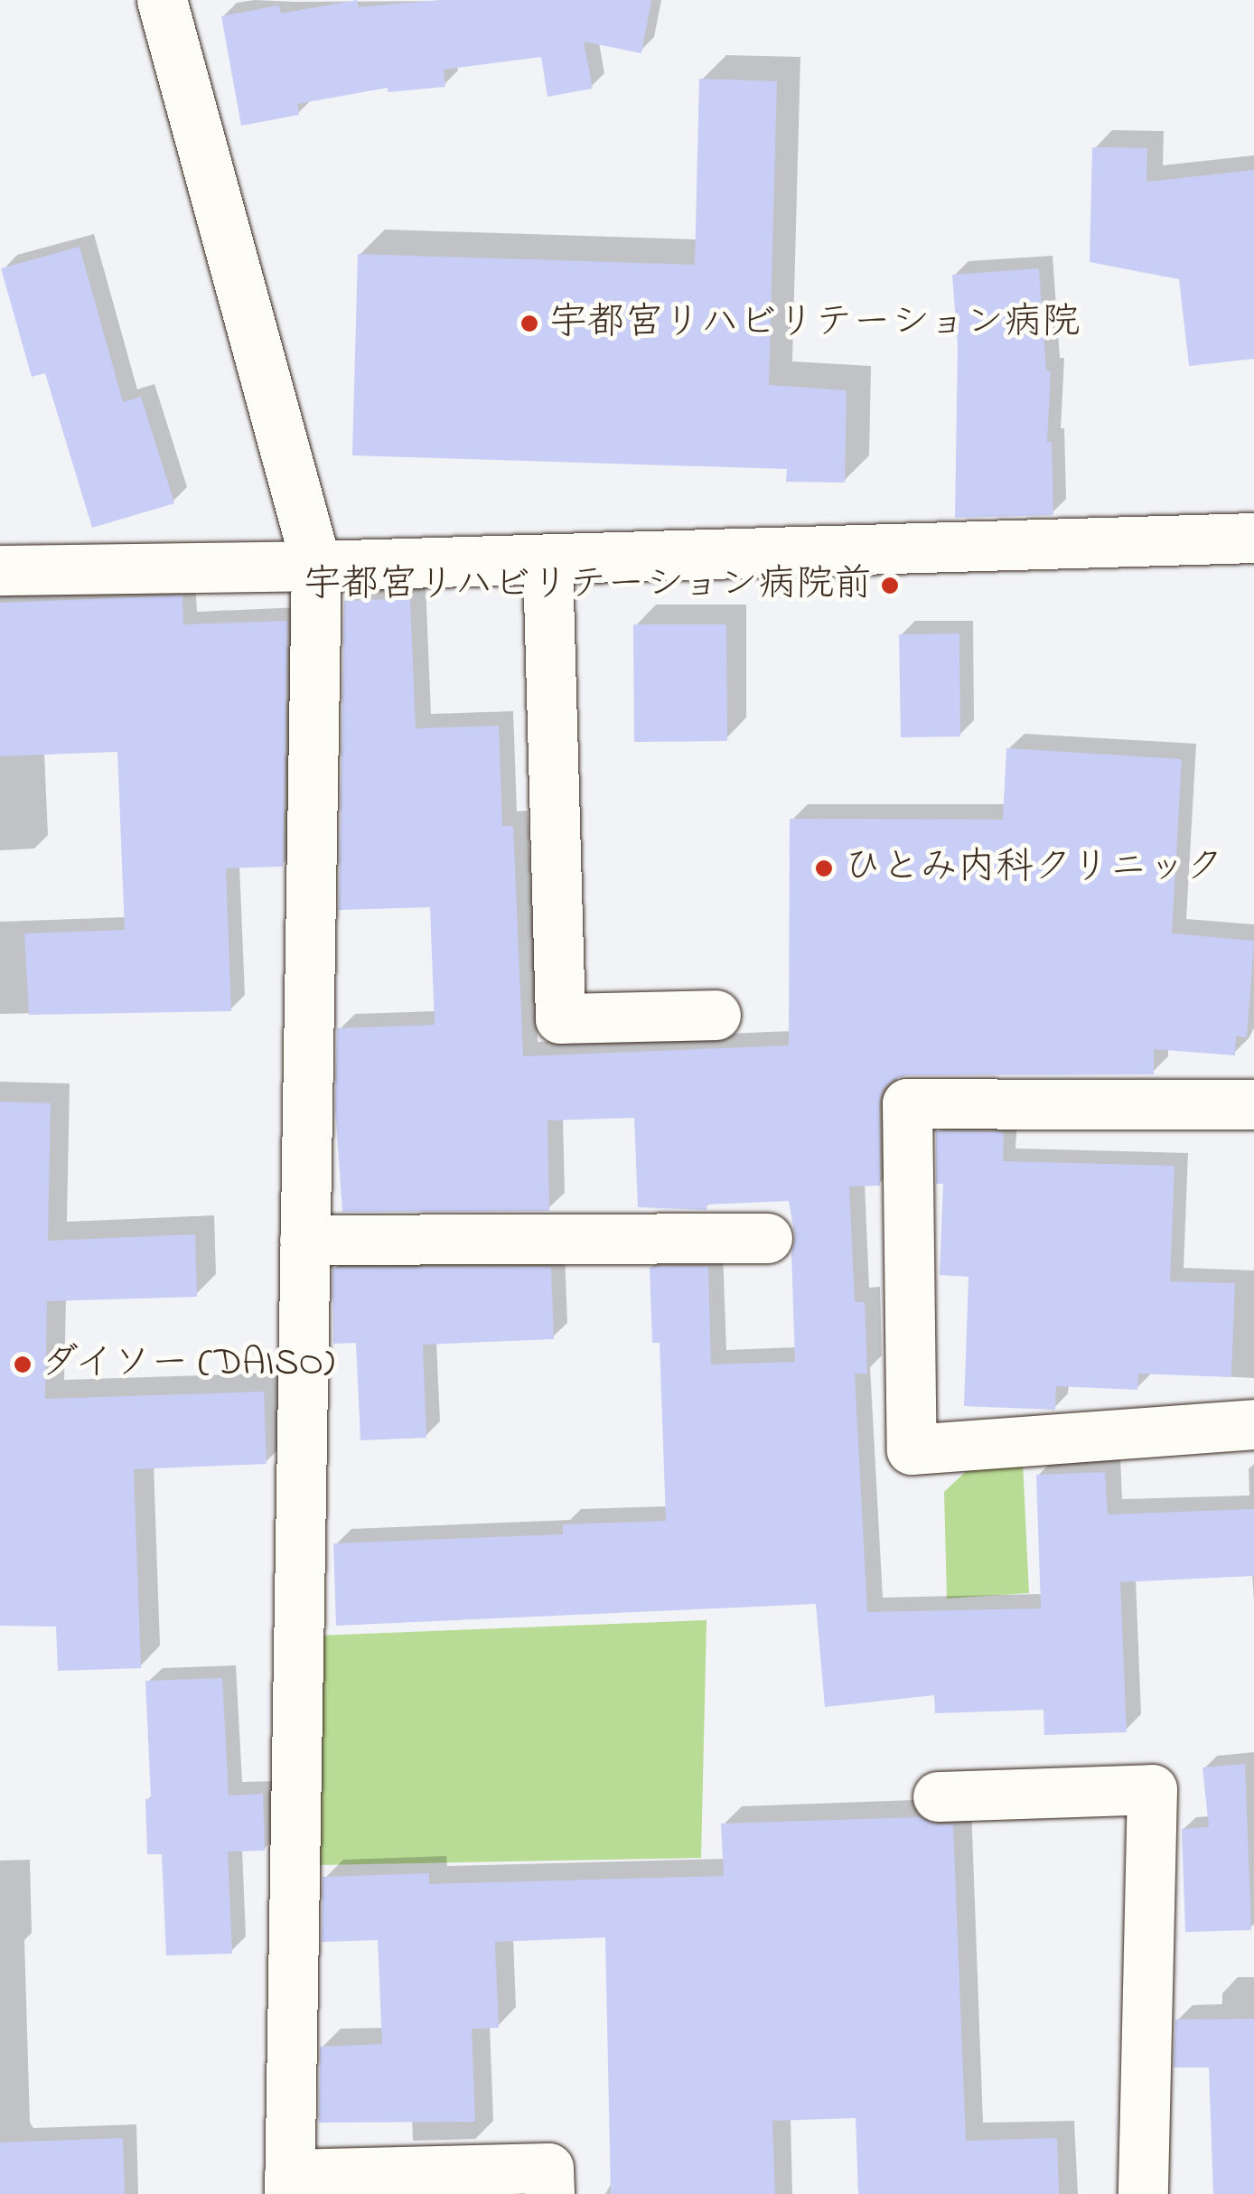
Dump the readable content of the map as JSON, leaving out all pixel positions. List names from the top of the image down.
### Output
{
  "places": [
    "宇都宮リハビリテーション病院",
    "宇都宮リハビリテーション病院前",
    "ひとみ内科クリニック",
    "ダイソー (DAISO)"
  ]
}
